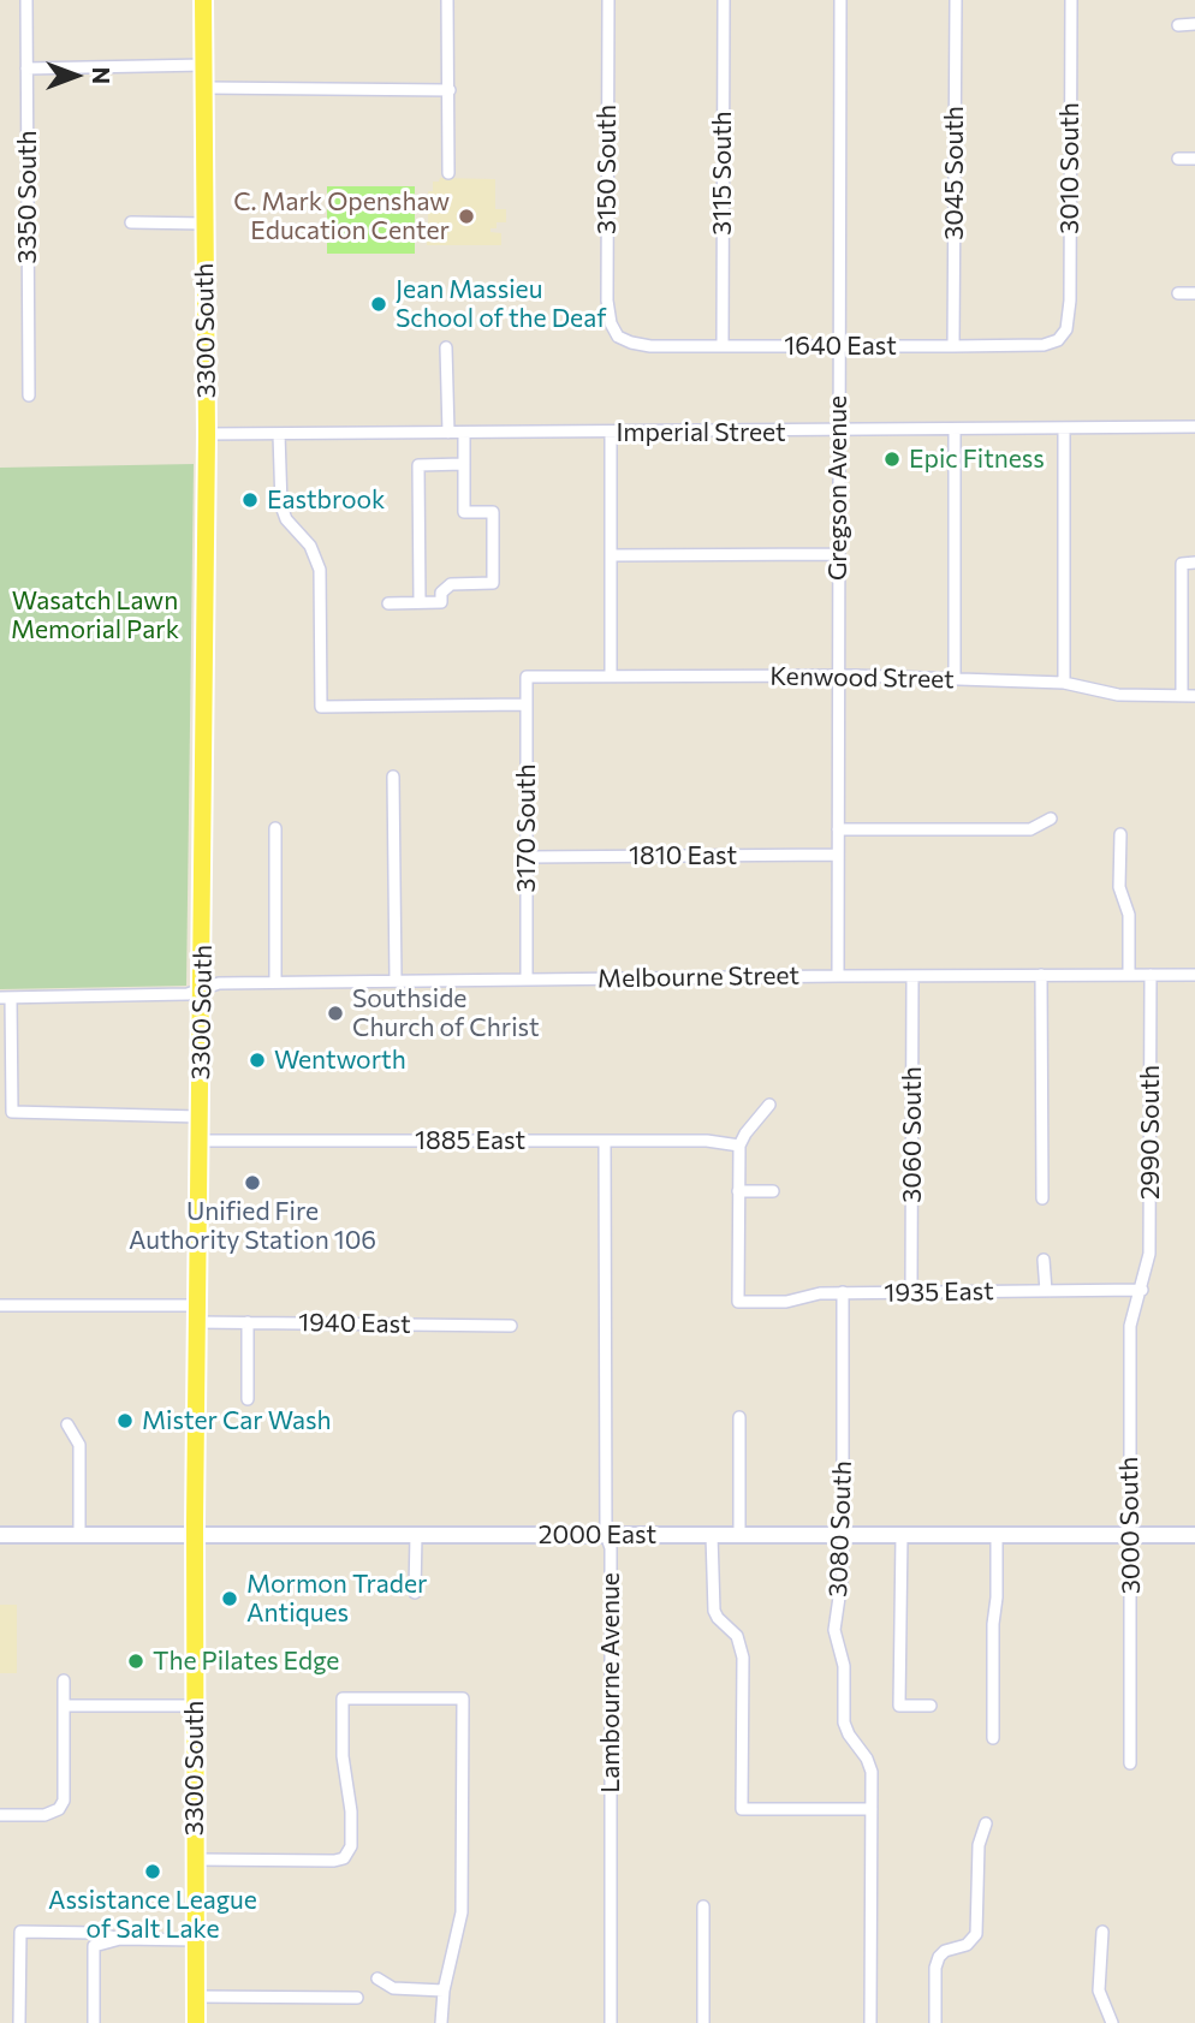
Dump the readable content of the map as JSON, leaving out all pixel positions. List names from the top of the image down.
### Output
{
  "streets": {
    "main road": ["3300 South"],
    "street": [
      "3010 South",
      "3150 South",
      "3115 South",
      "3045 South",
      "3350 South",
      "1640 East",
      "Imperial Street",
      "Gregson Avenue",
      "Kenwood Street",
      "3170 South",
      "1810 East",
      "Melbourne Street",
      "2990 South",
      "3060 South",
      "1885 East",
      "1935 East",
      "1940 East",
      "3000 South",
      "3080 South",
      "2000 East",
      "Lambourne Avenue"
    ]
  },
  "crossings": [
    ["3010 South", "1640 East"],
    ["3150 South", "1640 East"],
    ["3115 South", "1640 East"],
    ["3045 South", "1640 East"],
    ["3300 South", "Imperial Street"],
    ["3300 South", "Melbourne Street"],
    ["3300 South", "1885 East"],
    ["3300 South", "1940 East"],
    ["3300 South", "2000 East"],
    ["1640 East", "Gregson Avenue"],
    ["Imperial Street", "Gregson Avenue"],
    ["Gregson Avenue", "Kenwood Street"],
    ["Gregson Avenue", "1810 East"],
    ["Gregson Avenue", "Melbourne Street"],
    ["Kenwood Street", "3170 South"],
    ["3170 South", "1810 East"],
    ["3170 South", "Melbourne Street"],
    ["Melbourne Street", "2990 South"],
    ["Melbourne Street", "3060 South"],
    ["2990 South", "1935 East"],
    ["2990 South", "3000 South"],
    ["3060 South", "1935 East"],
    ["1885 East", "Lambourne Avenue"],
    ["1935 East", "3000 South"],
    ["1935 East", "3080 South"],
    ["3000 South", "2000 East"],
    ["3080 South", "2000 East"],
    ["2000 East", "Lambourne Avenue"]
  ],
  "parks": ["Wasatch Lawn Memorial Park"],
  "places": [
    "C. Mark Openshaw Education Center",
    "Jean Massieu School of the Deaf",
    "Epic Fitness",
    "Eastbrook",
    "Southside Church of Christ",
    "Wentworth",
    "Unified Fire Authority Station 106",
    "Mister Car Wash",
    "Mormon Trader Antiques",
    "The Pilates Edge",
    "Assistance League of Salt Lake"
  ],
  "north": "right"
}
